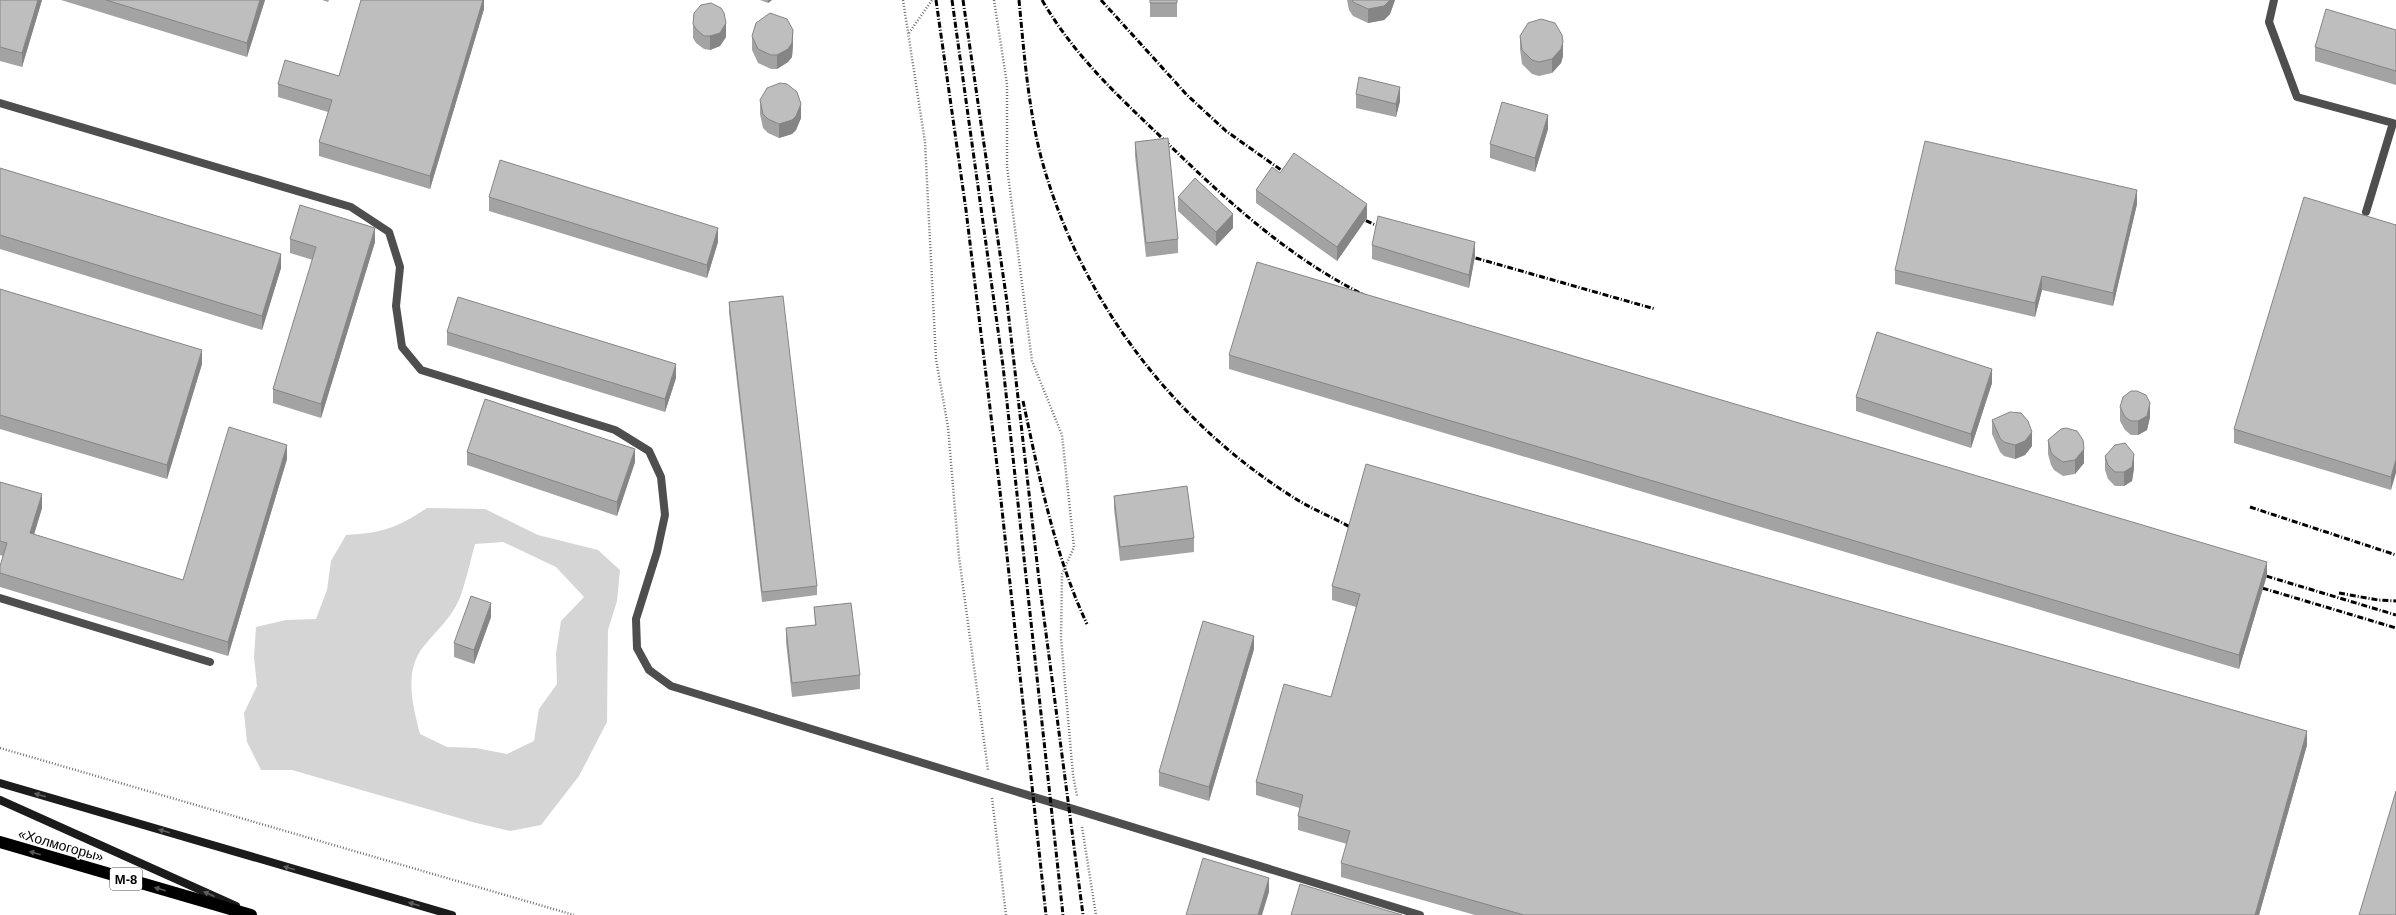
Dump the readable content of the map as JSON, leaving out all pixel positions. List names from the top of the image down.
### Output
{
  "streets": {
    "highway": ["«Холмогоры»", "М-8"]
  },
  "one_way": ["«Холмогоры»"]
}
